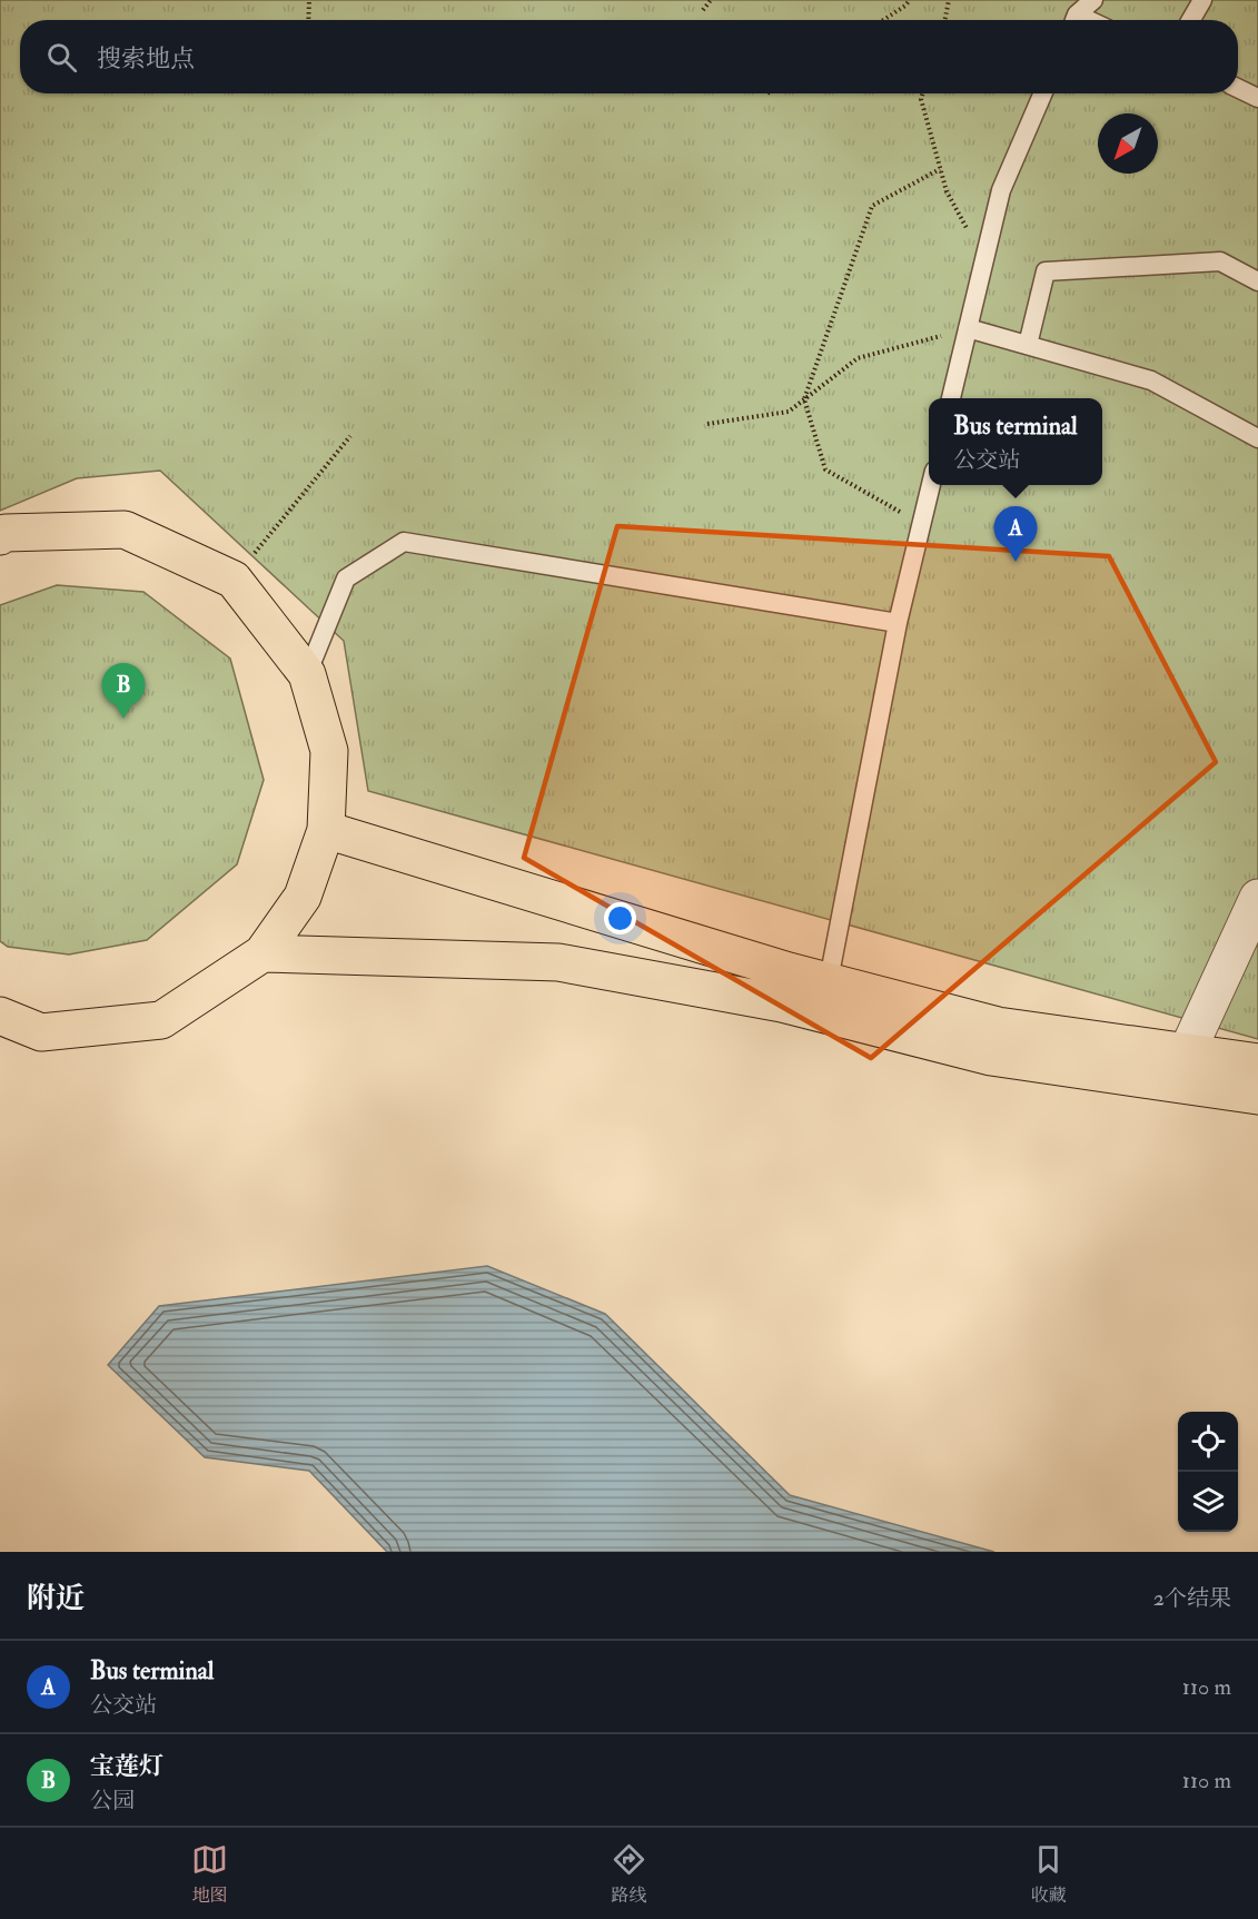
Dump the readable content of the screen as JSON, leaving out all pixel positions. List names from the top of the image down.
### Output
{
  "north": "bottom left",
  "page": {
    "search": "搜索地点",
    "popup": ["Bus terminal", "公交站"],
    "pins": ["A", "B"],
    "heading": ["附近", "2个结果"],
    "list": [
      {
        "mark": "A",
        "name": "Bus terminal",
        "note": "公交站",
        "value": "110 m"
      },
      {
        "mark": "B",
        "name": "宝莲灯",
        "note": "公园",
        "value": "110 m"
      }
    ],
    "nav": ["地图", "路线", "收藏"]
  }
}
